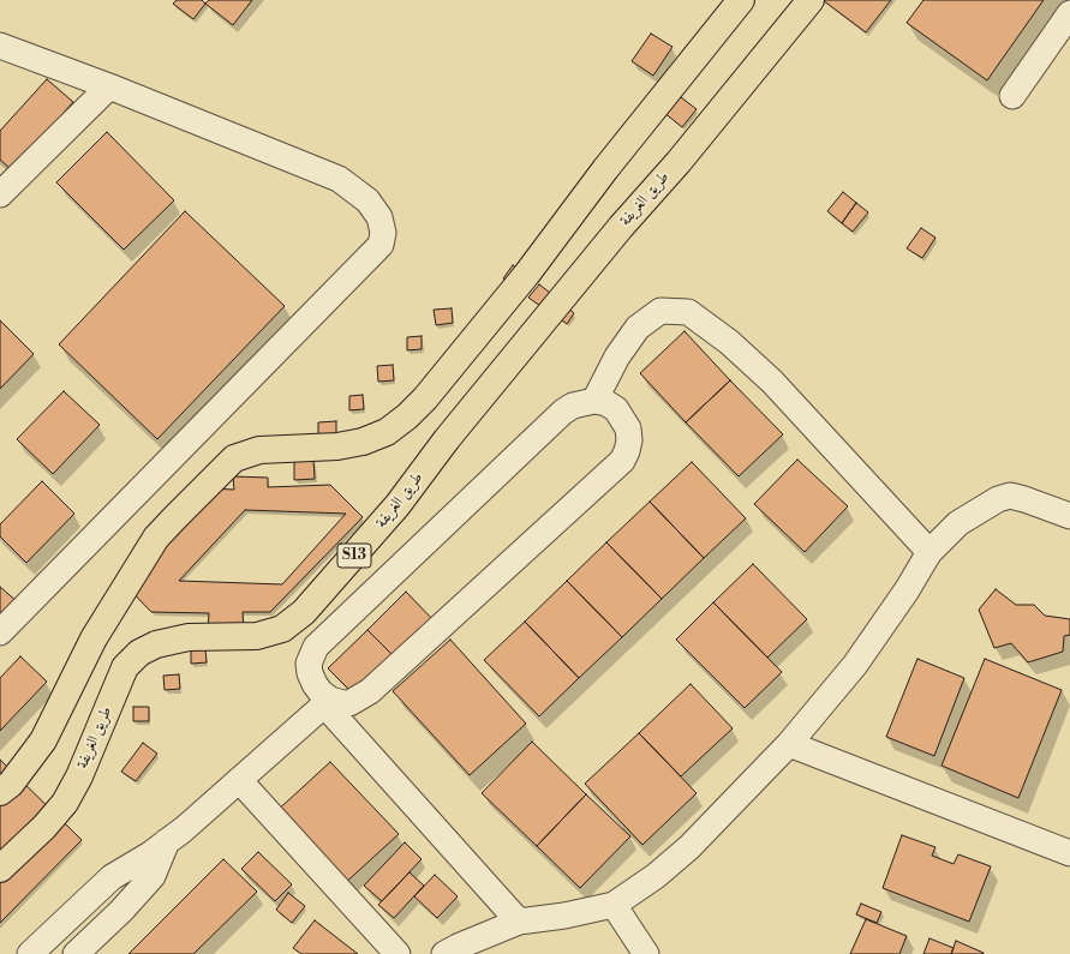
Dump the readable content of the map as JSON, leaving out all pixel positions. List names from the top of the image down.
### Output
{
  "streets": {
    "main road": ["طريق الغريفة", "S13"]
  }
}
